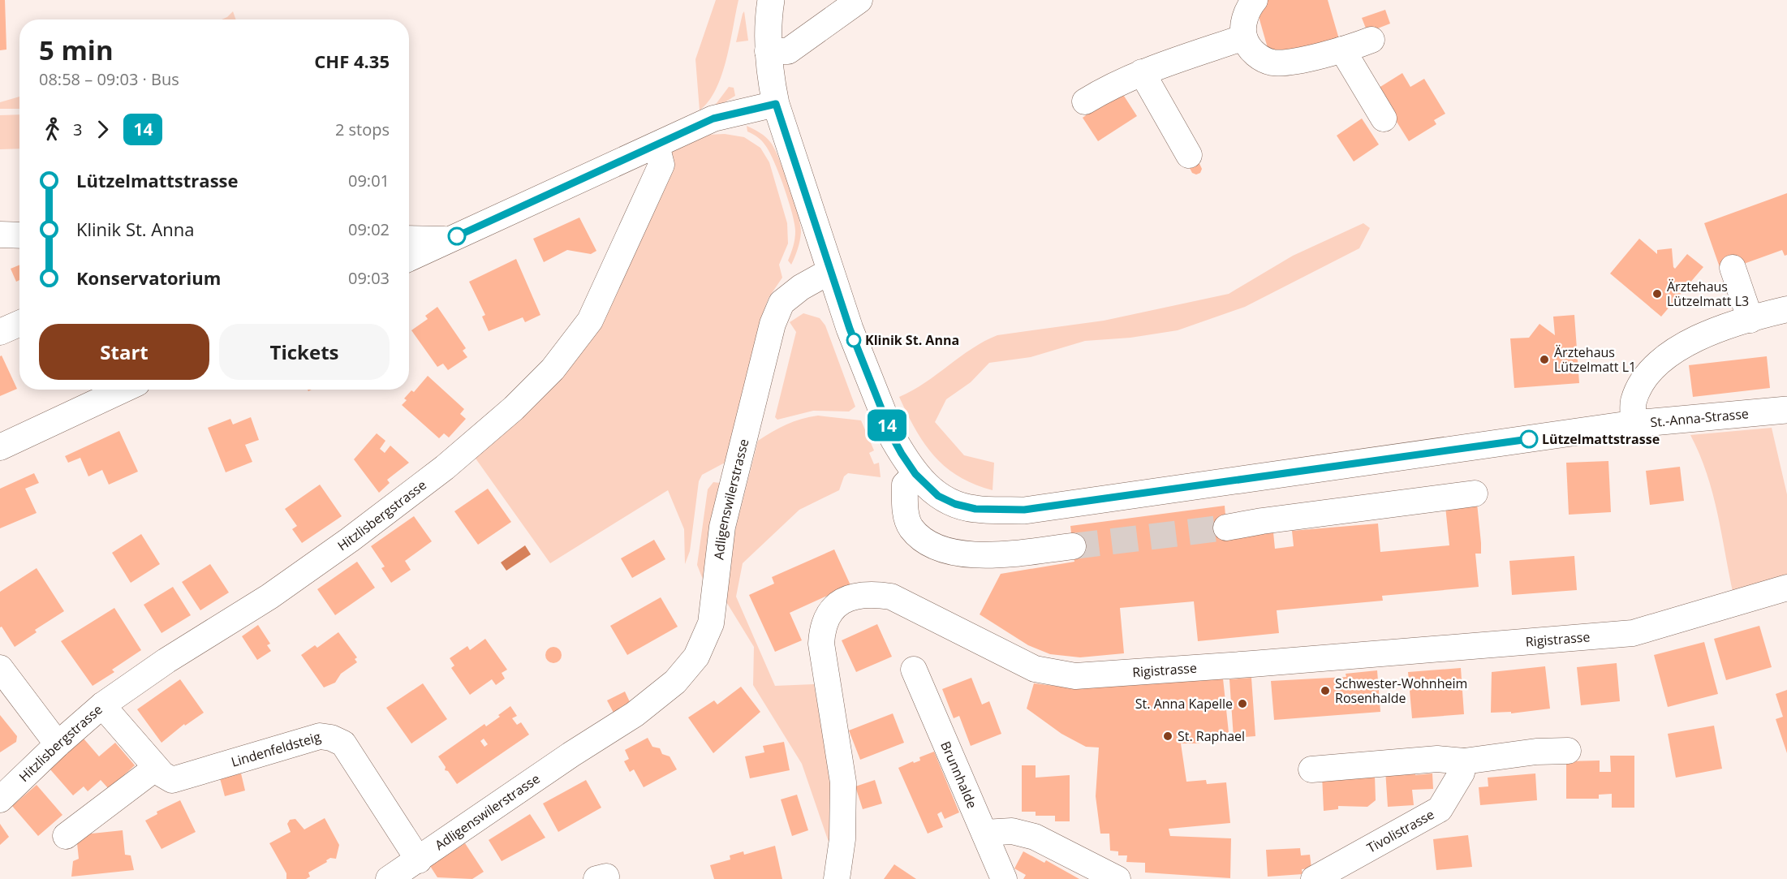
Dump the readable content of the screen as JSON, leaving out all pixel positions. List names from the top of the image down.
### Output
{
  "streets": {
    "main road": ["St.-Anna-Strasse"],
    "street": [
      "Adligenswilerstrasse",
      "Hitzlisbergstrasse",
      "Rigistrasse",
      "Lindenfeldsteig",
      "Brunnhalde",
      "Tivolistrasse"
    ]
  },
  "crossings": [
    ["St.-Anna-Strasse", "Adligenswilerstrasse"],
    ["Adligenswilerstrasse", "Lindenfeldsteig"],
    ["Hitzlisbergstrasse", "Lindenfeldsteig"]
  ],
  "places": [
    "Ärztehaus Lützelmatt L3",
    "Klinik St. Anna",
    "Ärztehaus Lützelmatt L1",
    "Lützelmattstrasse",
    "Schwester-Wohnheim Rosenhalde",
    "St. Anna Kapelle",
    "St. Raphael"
  ],
  "lines": ["bus line 14"],
  "page": {
    "on_map": "14",
    "heading": ["5 min", "08:58 – 09:03 · Bus", "CHF 4.35"],
    "legs": ["3", "14", "2 stops"],
    "list": [
      {
        "name": "Lützelmattstrasse",
        "value": "09:01"
      },
      {
        "name": "Klinik St. Anna",
        "value": "09:02"
      },
      {
        "name": "Konservatorium",
        "value": "09:03"
      }
    ],
    "buttons": ["Start", "Tickets"]
  }
}
